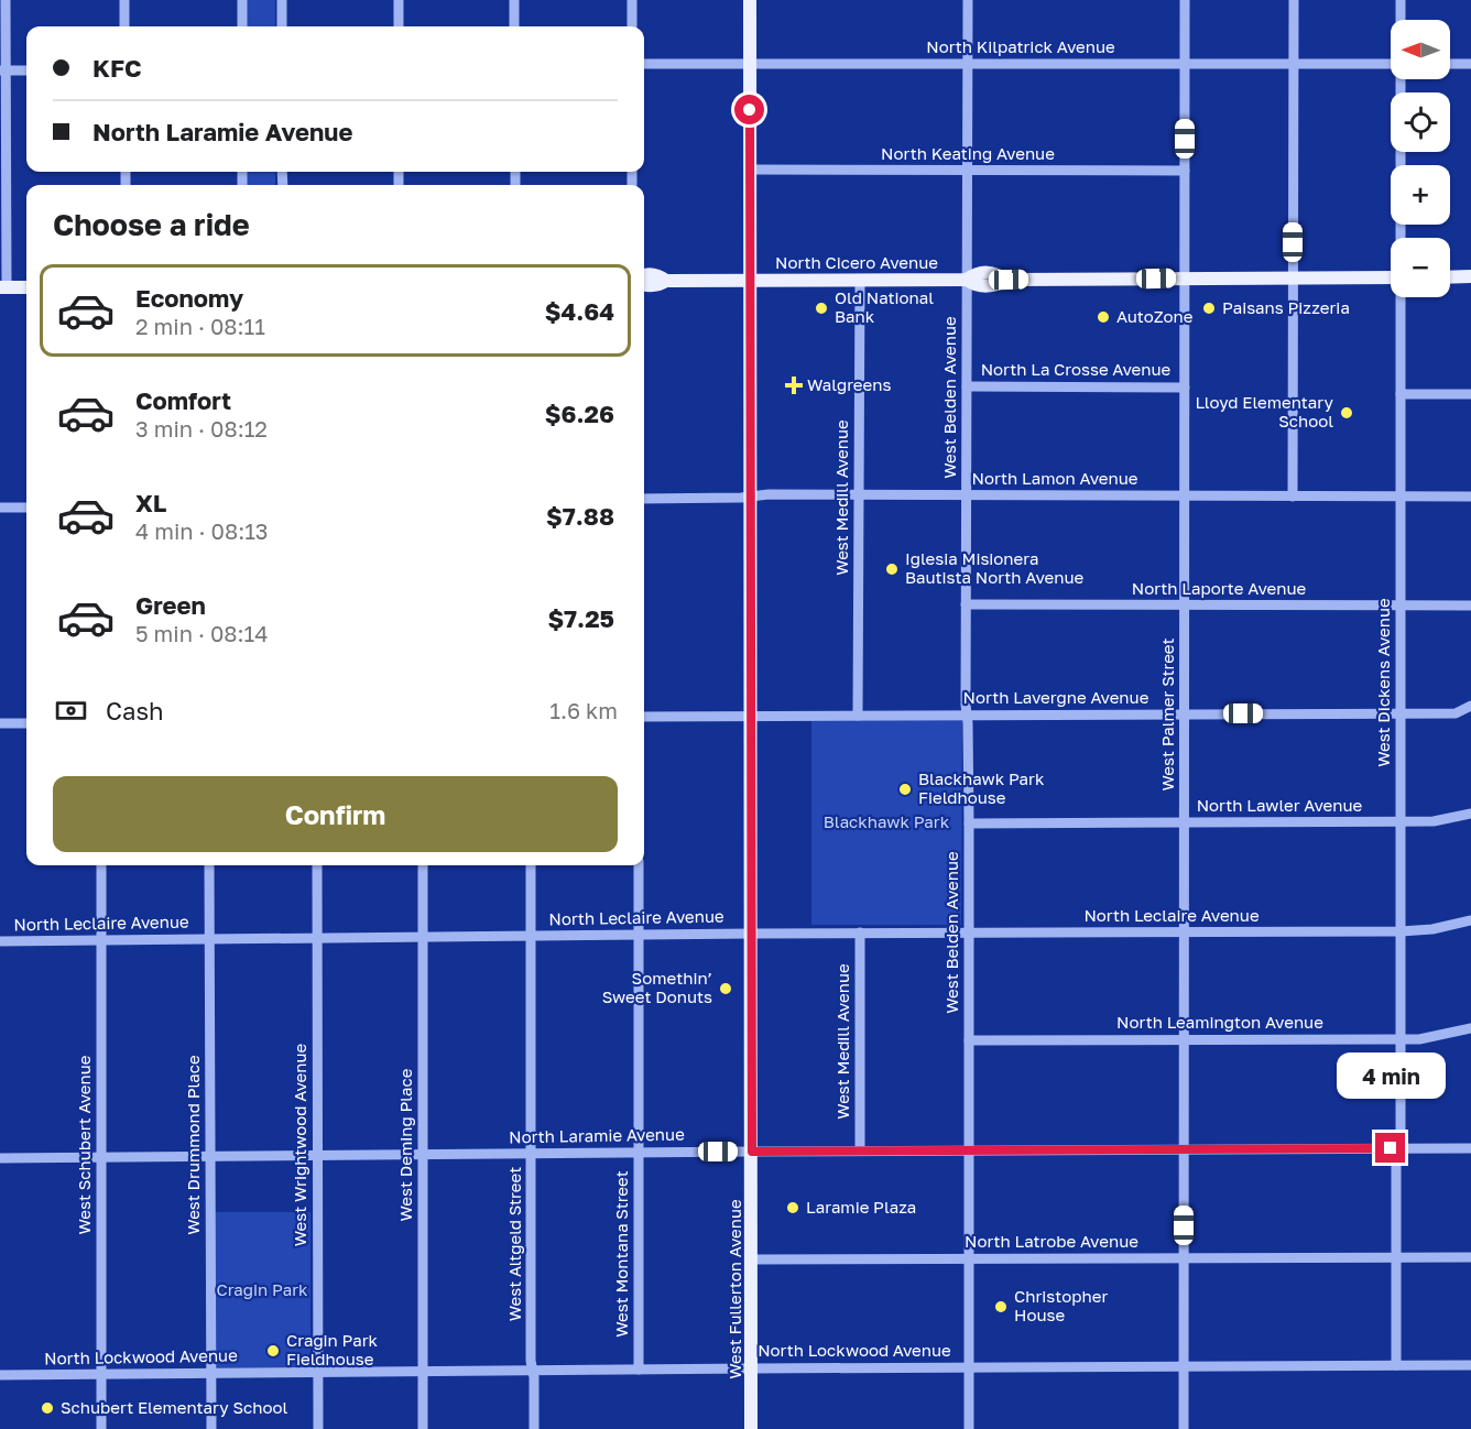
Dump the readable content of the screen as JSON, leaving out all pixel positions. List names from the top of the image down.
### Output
{
  "streets": {
    "main road": ["North Cicero Avenue", "West Fullerton Avenue"],
    "street": [
      "North Kilpatrick Avenue",
      "North Keating Avenue",
      "North La Crosse Avenue",
      "West Belden Avenue",
      "North Lamon Avenue",
      "West Medill Avenue",
      "North Laporte Avenue",
      "West Dickens Avenue",
      "North Lavergne Avenue",
      "West Palmer Street",
      "North Lawler Avenue",
      "North Leclaire Avenue",
      "North Leamington Avenue",
      "North Laramie Avenue",
      "West Schubert Avenue",
      "West Drummond Place",
      "West Wrightwood Avenue",
      "West Deming Place",
      "North Latrobe Avenue",
      "West Altgeld Street",
      "West Montana Street",
      "North Lockwood Avenue"
    ]
  },
  "crossings": [
    ["North Kilpatrick Avenue", "West Belden Avenue"],
    ["North Kilpatrick Avenue", "West Palmer Street"],
    ["North Kilpatrick Avenue", "West Fullerton Avenue"],
    ["North Keating Avenue", "West Belden Avenue"],
    ["North Keating Avenue", "West Palmer Street"],
    ["North Keating Avenue", "West Fullerton Avenue"],
    ["North Cicero Avenue", "West Belden Avenue"],
    ["North Cicero Avenue", "West Medill Avenue"],
    ["North Cicero Avenue", "West Palmer Street"],
    ["North Cicero Avenue", "West Fullerton Avenue"],
    ["North La Crosse Avenue", "West Belden Avenue"],
    ["North La Crosse Avenue", "West Palmer Street"],
    ["West Belden Avenue", "North Lamon Avenue"],
    ["West Belden Avenue", "North Laporte Avenue"],
    ["West Belden Avenue", "North Lavergne Avenue"],
    ["West Belden Avenue", "North Lawler Avenue"],
    ["West Belden Avenue", "North Leclaire Avenue"],
    ["West Belden Avenue", "North Leamington Avenue"],
    ["West Belden Avenue", "North Laramie Avenue"],
    ["West Belden Avenue", "North Latrobe Avenue"],
    ["West Belden Avenue", "North Lockwood Avenue"],
    ["North Lamon Avenue", "West Medill Avenue"],
    ["North Lamon Avenue", "West Dickens Avenue"],
    ["North Lamon Avenue", "West Palmer Street"],
    ["North Lamon Avenue", "West Fullerton Avenue"],
    ["West Medill Avenue", "North Lavergne Avenue"],
    ["West Medill Avenue", "North Leclaire Avenue"],
    ["West Medill Avenue", "North Laramie Avenue"],
    ["North Laporte Avenue", "West Dickens Avenue"],
    ["North Laporte Avenue", "West Palmer Street"],
    ["West Dickens Avenue", "North Lavergne Avenue"],
    ["West Dickens Avenue", "North Lawler Avenue"],
    ["West Dickens Avenue", "North Leclaire Avenue"],
    ["West Dickens Avenue", "North Leamington Avenue"],
    ["West Dickens Avenue", "North Laramie Avenue"],
    ["West Dickens Avenue", "North Latrobe Avenue"],
    ["West Dickens Avenue", "North Lockwood Avenue"],
    ["North Lavergne Avenue", "West Palmer Street"],
    ["North Lavergne Avenue", "West Fullerton Avenue"],
    ["West Palmer Street", "North Lawler Avenue"],
    ["West Palmer Street", "North Leclaire Avenue"],
    ["West Palmer Street", "North Leamington Avenue"],
    ["West Palmer Street", "North Laramie Avenue"],
    ["West Palmer Street", "North Latrobe Avenue"],
    ["West Palmer Street", "North Lockwood Avenue"],
    ["North Leclaire Avenue", "West Schubert Avenue"],
    ["North Leclaire Avenue", "West Drummond Place"],
    ["North Leclaire Avenue", "West Wrightwood Avenue"],
    ["North Leclaire Avenue", "West Deming Place"],
    ["North Leclaire Avenue", "West Altgeld Street"],
    ["North Leclaire Avenue", "West Montana Street"],
    ["North Leclaire Avenue", "West Fullerton Avenue"],
    ["North Laramie Avenue", "West Schubert Avenue"],
    ["North Laramie Avenue", "West Drummond Place"],
    ["North Laramie Avenue", "West Wrightwood Avenue"],
    ["North Laramie Avenue", "West Deming Place"],
    ["North Laramie Avenue", "West Altgeld Street"],
    ["North Laramie Avenue", "West Montana Street"],
    ["North Laramie Avenue", "West Fullerton Avenue"],
    ["West Schubert Avenue", "North Lockwood Avenue"],
    ["West Drummond Place", "North Lockwood Avenue"],
    ["West Wrightwood Avenue", "North Lockwood Avenue"],
    ["West Deming Place", "North Lockwood Avenue"],
    ["North Latrobe Avenue", "West Fullerton Avenue"],
    ["West Altgeld Street", "North Lockwood Avenue"],
    ["West Montana Street", "North Lockwood Avenue"],
    ["West Fullerton Avenue", "North Lockwood Avenue"]
  ],
  "parks": ["Blackhawk Park", "Cragin Park"],
  "places": {
    "other": [
      "Old National Bank",
      "Paisans Pizzeria",
      "AutoZone",
      "Lloyd Elementary School",
      "Iglesia Misionera Bautista North Avenue",
      "Blackhawk Park Fieldhouse",
      "Somethin’ Sweet Donuts",
      "Laramie Plaza",
      "Christopher House",
      "Cragin Park Fieldhouse",
      "Schubert Elementary School"
    ],
    "health": ["Walgreens"]
  },
  "north": "left",
  "page": {
    "map_buttons": ["+", "−"],
    "banner": ["KFC", "North Laramie Avenue"],
    "heading": "Choose a ride",
    "list": [
      {
        "name": "Economy",
        "note": "2 min · 08:11",
        "value": "$4.64"
      },
      {
        "name": "Comfort",
        "note": "3 min · 08:12",
        "value": "$6.26"
      },
      {
        "name": "XL",
        "note": "4 min · 08:13",
        "value": "$7.88"
      },
      {
        "name": "Green",
        "note": "5 min · 08:14",
        "value": "$7.25"
      }
    ],
    "pay": ["Cash", "1.6 km"],
    "buttons": "Confirm",
    "bubble": "4 min"
  }
}
